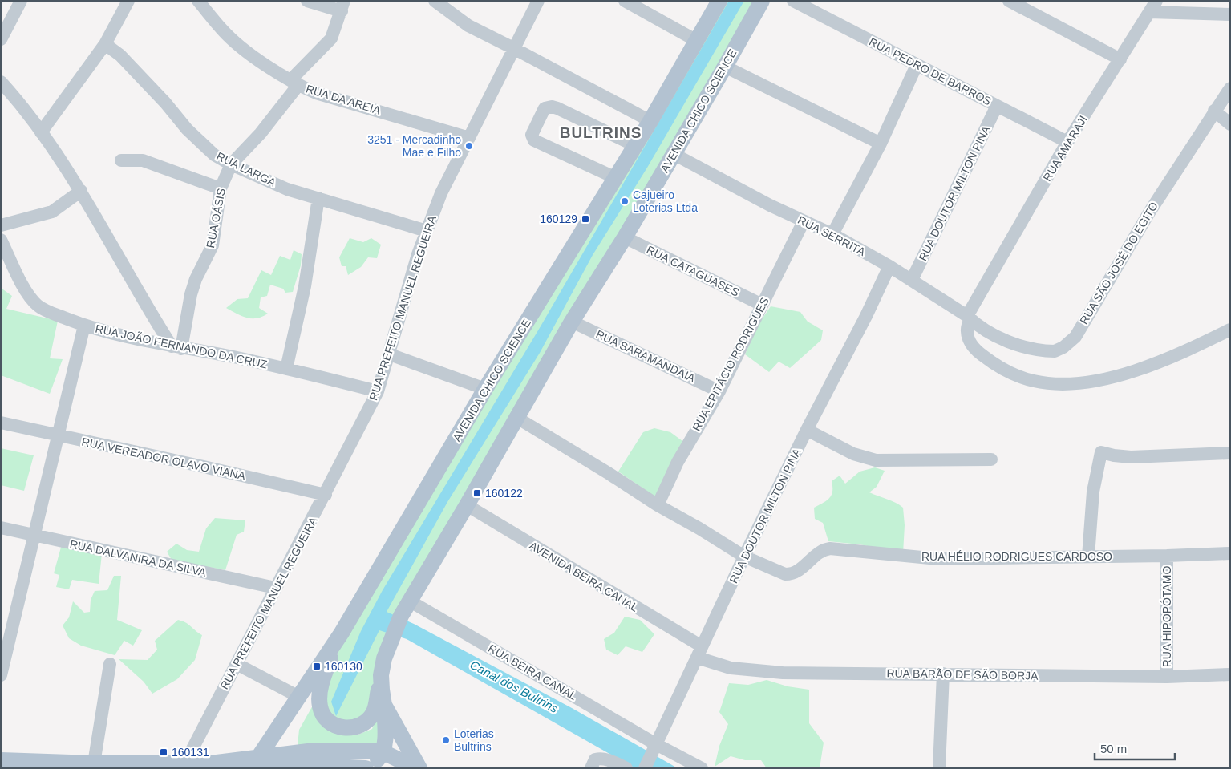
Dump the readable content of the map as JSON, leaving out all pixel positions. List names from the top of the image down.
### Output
{
  "streets": {
    "main road": ["AVENIDA CHICO SCIENCE"],
    "street": [
      "RUA PEDRO DE BARROS",
      "RUA DA AREIA",
      "RUA AMARAJI",
      "RUA LARGA",
      "RUA DOUTOR MILTON PINA",
      "RUA OÁSIS",
      "RUA SERRITA",
      "RUA SÃO JOSÉ DO EGITO",
      "RUA CATAGUASES",
      "RUA PREFEITO MANUEL REGUEIRA",
      "RUA JOÃO FERNANDO DA CRUZ",
      "RUA SARAMANDAIA",
      "RUA EPITÁCIO RODRIGUES",
      "RUA VEREADOR OLAVO VIANA",
      "RUA HÉLIO RODRIGUES CARDOSO",
      "RUA DALVANIRA DA SILVA",
      "AVENIDA BEIRA CANAL",
      "RUA HIPOPÓTAMO",
      "RUA BEIRA CANAL",
      "RUA BARÃO DE SÃO BORJA"
    ]
  },
  "crossings": [
    ["RUA PEDRO DE BARROS", "RUA AMARAJI"],
    ["RUA PEDRO DE BARROS", "RUA DOUTOR MILTON PINA"],
    ["RUA DA AREIA", "RUA OÁSIS"],
    ["RUA DA AREIA", "RUA PREFEITO MANUEL REGUEIRA"],
    ["AVENIDA CHICO SCIENCE", "RUA SERRITA"],
    ["AVENIDA CHICO SCIENCE", "RUA CATAGUASES"],
    ["AVENIDA CHICO SCIENCE", "RUA SARAMANDAIA"],
    ["AVENIDA CHICO SCIENCE", "AVENIDA BEIRA CANAL"],
    ["AVENIDA CHICO SCIENCE", "RUA BEIRA CANAL"],
    ["RUA AMARAJI", "RUA SERRITA"],
    ["RUA AMARAJI", "RUA SÃO JOSÉ DO EGITO"],
    ["RUA LARGA", "RUA OÁSIS"],
    ["RUA LARGA", "RUA PREFEITO MANUEL REGUEIRA"],
    ["RUA DOUTOR MILTON PINA", "RUA SERRITA"],
    ["RUA DOUTOR MILTON PINA", "RUA HÉLIO RODRIGUES CARDOSO"],
    ["RUA DOUTOR MILTON PINA", "AVENIDA BEIRA CANAL"],
    ["RUA DOUTOR MILTON PINA", "RUA BEIRA CANAL"],
    ["RUA DOUTOR MILTON PINA", "RUA BARÃO DE SÃO BORJA"],
    ["RUA OÁSIS", "RUA JOÃO FERNANDO DA CRUZ"],
    ["RUA SERRITA", "RUA SÃO JOSÉ DO EGITO"],
    ["RUA SERRITA", "RUA EPITÁCIO RODRIGUES"],
    ["RUA CATAGUASES", "RUA EPITÁCIO RODRIGUES"],
    ["RUA PREFEITO MANUEL REGUEIRA", "RUA JOÃO FERNANDO DA CRUZ"],
    ["RUA PREFEITO MANUEL REGUEIRA", "RUA VEREADOR OLAVO VIANA"],
    ["RUA PREFEITO MANUEL REGUEIRA", "RUA DALVANIRA DA SILVA"],
    ["RUA SARAMANDAIA", "RUA EPITÁCIO RODRIGUES"],
    ["RUA HÉLIO RODRIGUES CARDOSO", "RUA HIPOPÓTAMO"],
    ["AVENIDA BEIRA CANAL", "RUA BARÃO DE SÃO BORJA"],
    ["RUA HIPOPÓTAMO", "RUA BARÃO DE SÃO BORJA"]
  ],
  "districts": ["BULTRINS"],
  "water": ["Canal dos Bultrins"],
  "places": {
    "other": ["3251 - Mercadinho Mae e Filho", "Cajueiro Loterias Ltda", "Loterias Bultrins"],
    "transit": [
      "160129",
      "160122",
      "160130",
      "160131"
    ]
  },
  "scale_bar": "50 m"
}
